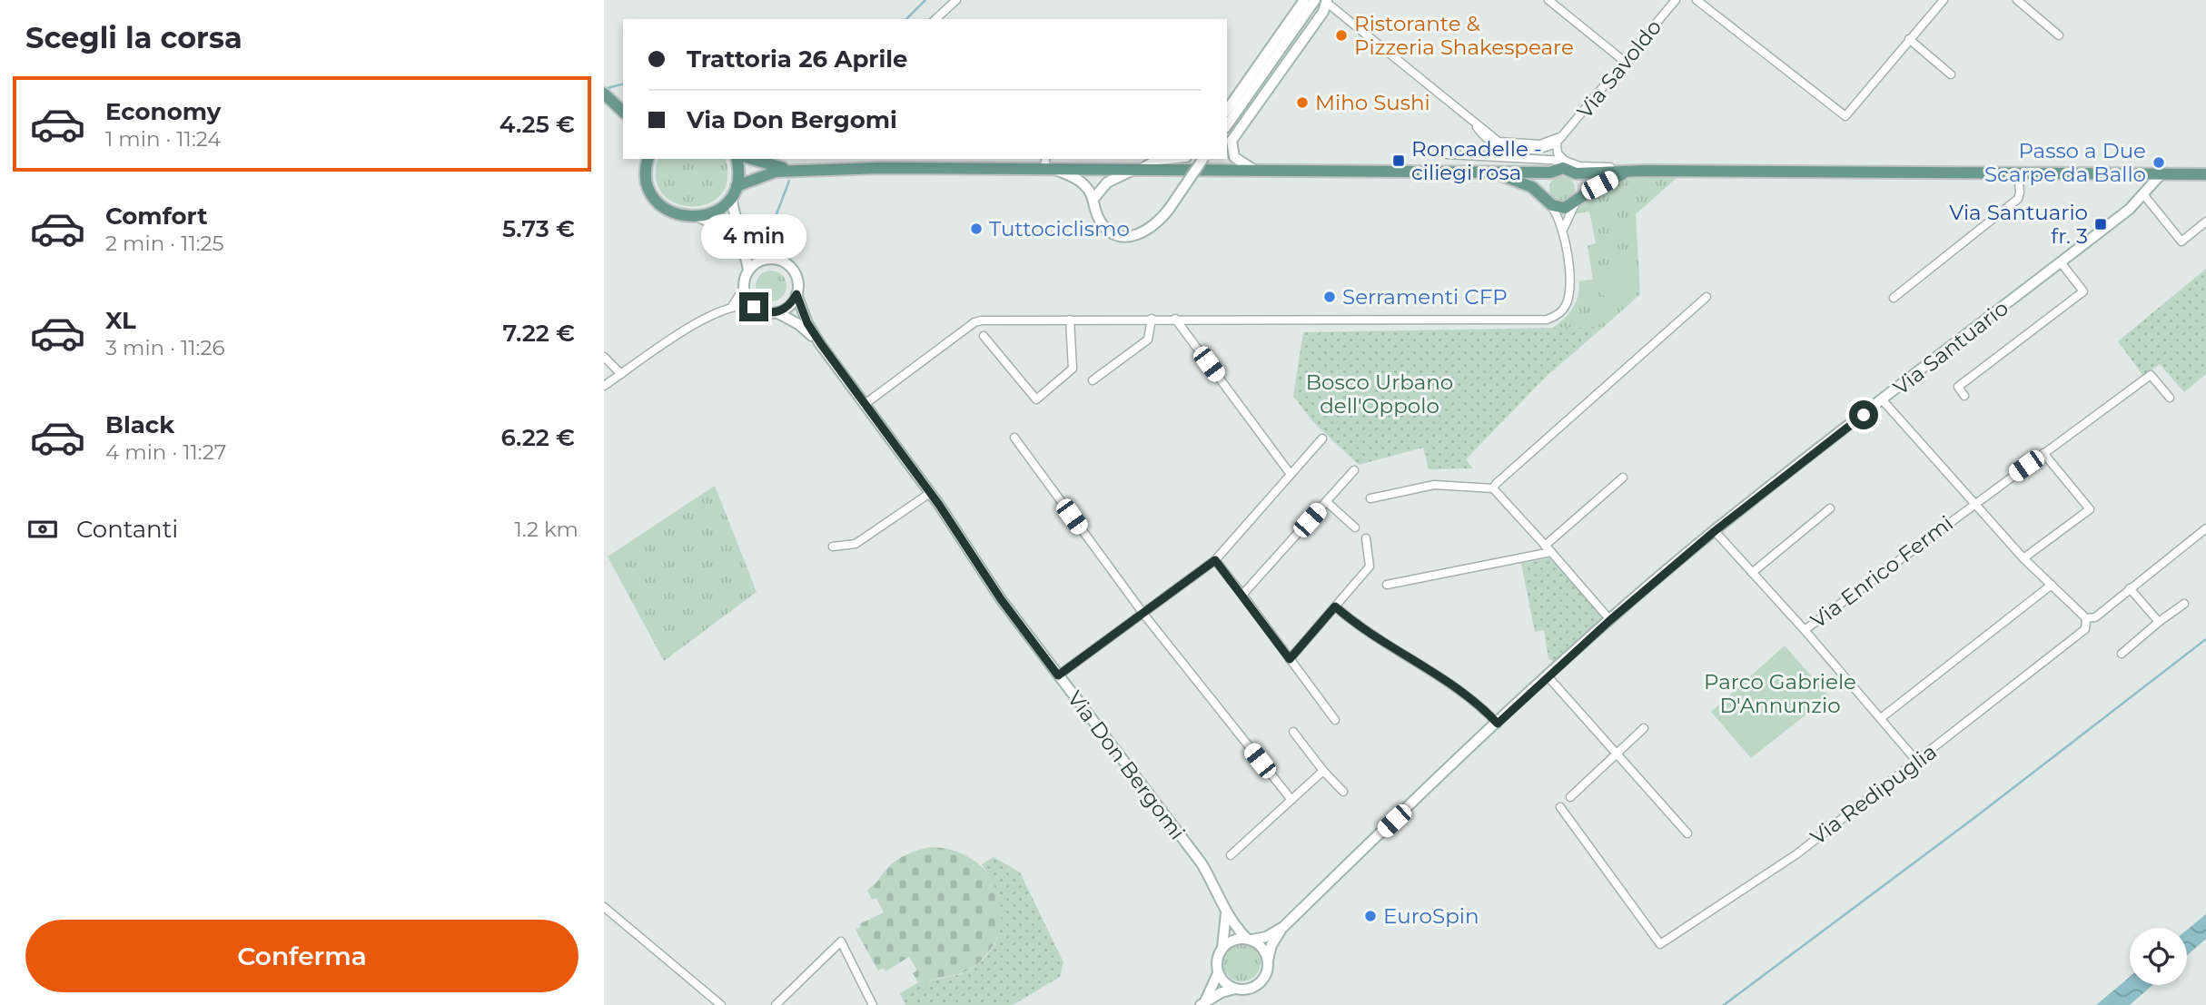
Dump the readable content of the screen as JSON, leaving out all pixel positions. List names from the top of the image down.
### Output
{
  "streets": {
    "street": [
      "Via Savoldo",
      "Via Santuario",
      "Via Enrico Fermi",
      "Via Don Bergomi",
      "Via Redipuglia"
    ]
  },
  "crossings": [
    ["Via Santuario", "Via Enrico Fermi"],
    ["Via Santuario", "Via Don Bergomi"]
  ],
  "parks": ["Bosco Urbano dell'Oppolo", "Parco Gabriele D'Annunzio"],
  "places": {
    "other": [
      "Ristorante & Pizzeria Shakespeare",
      "Miho Sushi",
      "Passo a Due Scarpe da Ballo",
      "Tuttociclismo",
      "Serramenti CFP",
      "EuroSpin"
    ],
    "transit": ["Roncadelle - ciliegi rosa", "Via Santuario fr. 3"]
  },
  "page": {
    "heading": "Scegli la corsa",
    "banner": ["Trattoria 26 Aprile", "Via Don Bergomi"],
    "list": [
      {
        "name": "Economy",
        "note": "1 min · 11:24",
        "value": "4.25 €"
      },
      {
        "name": "Comfort",
        "note": "2 min · 11:25",
        "value": "5.73 €"
      },
      {
        "name": "XL",
        "note": "3 min · 11:26",
        "value": "7.22 €"
      },
      {
        "name": "Black",
        "note": "4 min · 11:27",
        "value": "6.22 €"
      }
    ],
    "bubble": "4 min",
    "pay": ["Contanti", "1.2 km"],
    "buttons": "Conferma"
  }
}
